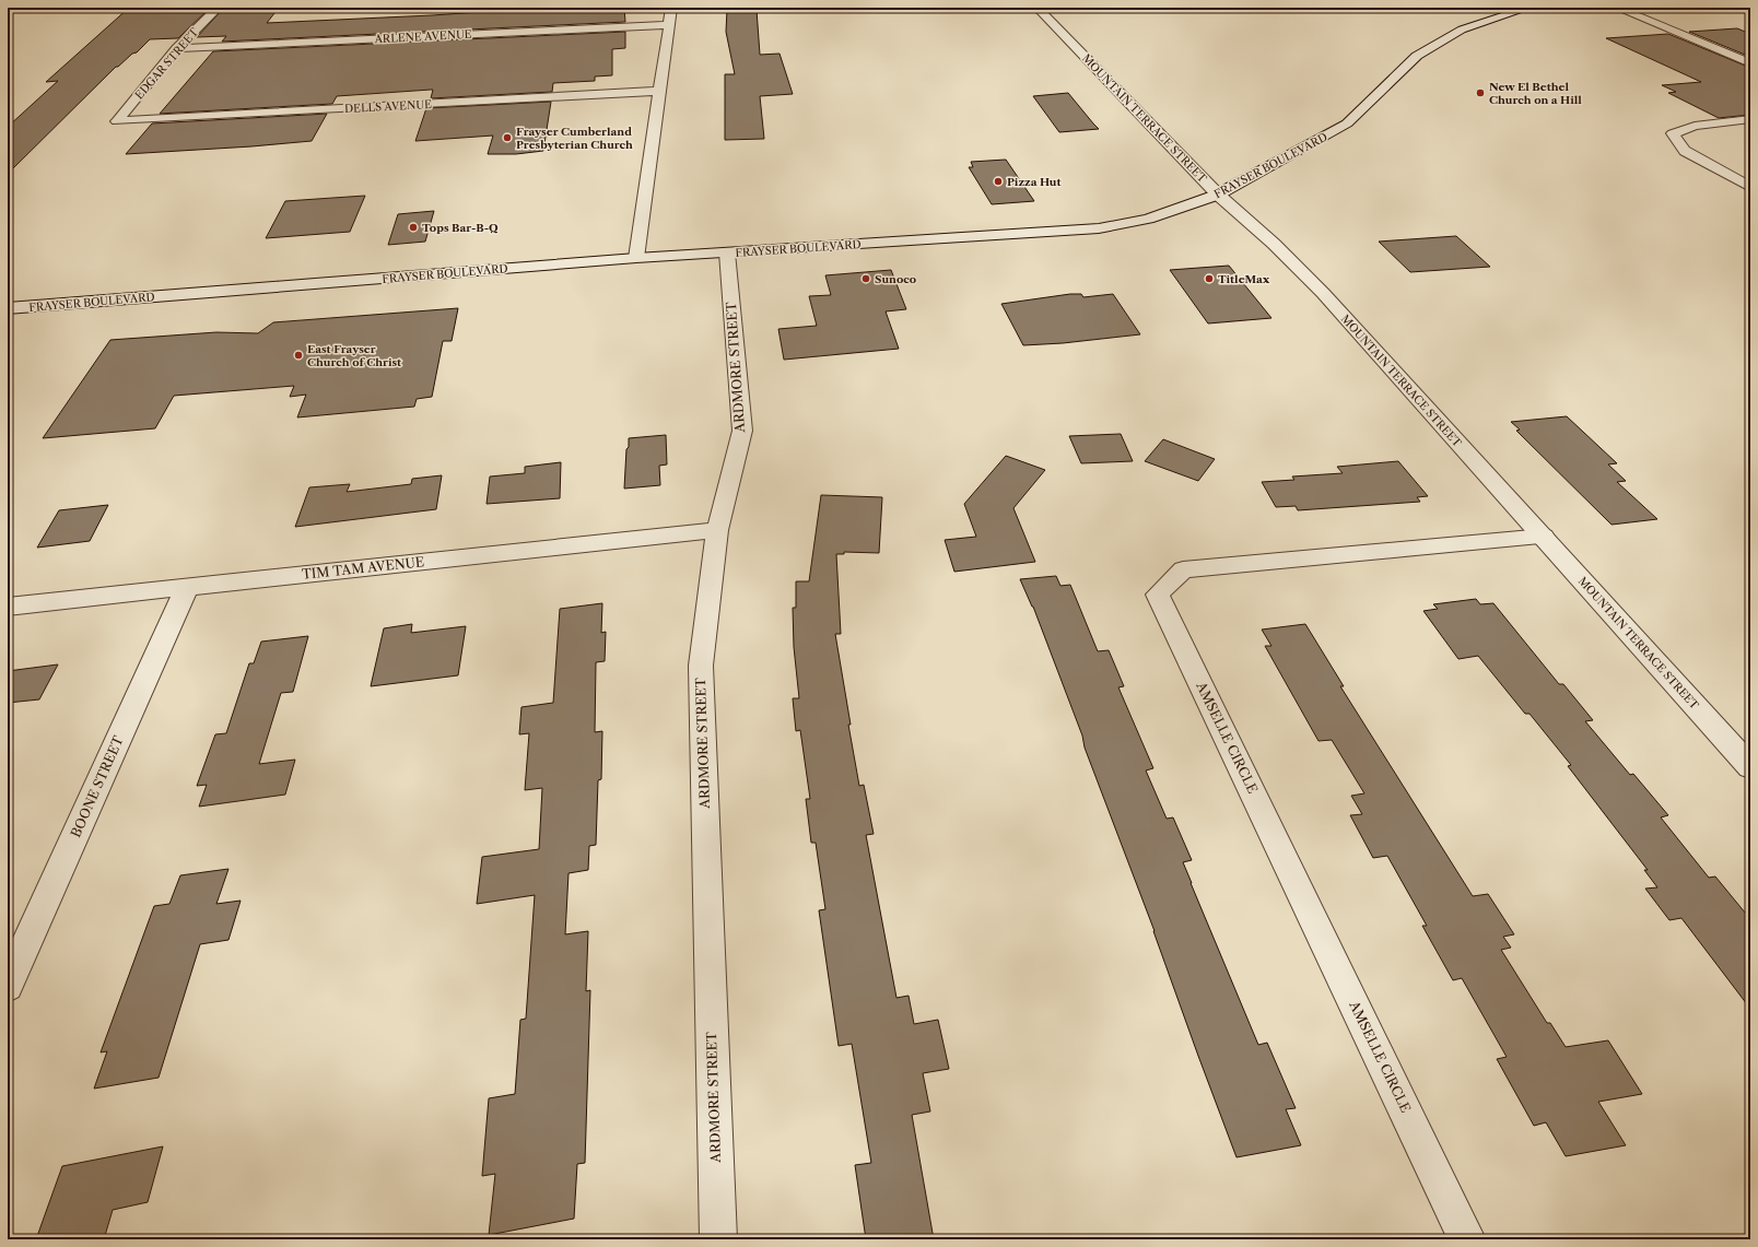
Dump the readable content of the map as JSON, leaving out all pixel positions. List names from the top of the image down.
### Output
{
  "streets": {
    "street": [
      "ARLENE AVENUE",
      "EDGAR STREET",
      "DELLS AVENUE",
      "MOUNTAIN TERRACE STREET",
      "FRAYSER BOULEVARD",
      "ARDMORE STREET",
      "TIM TAM AVENUE",
      "AMSELLE CIRCLE",
      "BOONE STREET"
    ]
  },
  "crossings": [
    ["ARLENE AVENUE", "EDGAR STREET"],
    ["EDGAR STREET", "DELLS AVENUE"],
    ["MOUNTAIN TERRACE STREET", "FRAYSER BOULEVARD"],
    ["MOUNTAIN TERRACE STREET", "AMSELLE CIRCLE"],
    ["FRAYSER BOULEVARD", "ARDMORE STREET"],
    ["ARDMORE STREET", "TIM TAM AVENUE"],
    ["TIM TAM AVENUE", "BOONE STREET"]
  ],
  "places": [
    "New El Bethel Church on a Hill",
    "Frayser Cumberland Presbyterian Church",
    "Pizza Hut",
    "Tops Bar-B-Q",
    "Sunoco",
    "TitleMax",
    "East Frayser Church of Christ"
  ]
}
